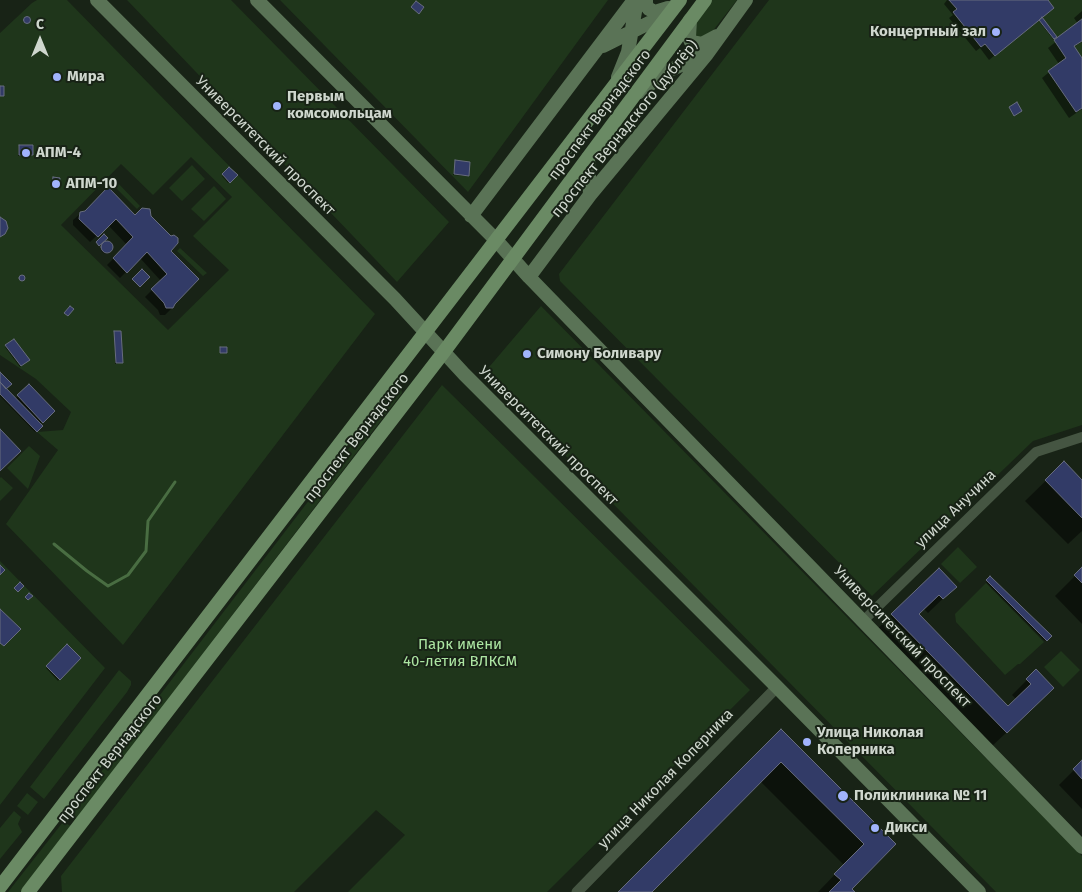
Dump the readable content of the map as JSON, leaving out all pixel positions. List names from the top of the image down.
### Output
{
  "streets": {
    "main road": ["проспект Вернадского", "проспект Вернадского (дублёр)", "Университетский проспект"],
    "street": ["улица Анучина", "улица Николая Коперника"]
  },
  "crossings": [
    ["проспект Вернадского", "Университетский проспект"],
    ["проспект Вернадского (дублёр)", "Университетский проспект"],
    ["Университетский проспект", "улица Анучина"],
    ["Университетский проспект", "улица Николая Коперника"]
  ],
  "parks": ["Парк имени 40-летия ВЛКСМ"],
  "places": [
    "Концертный зал",
    "Мира",
    "Первым комсомольцам",
    "АПМ-4",
    "АПМ-10",
    "Симону Боливару",
    "Улица Николая Коперника",
    "Поликлиника № 11",
    "Дикси"
  ],
  "north": "top"
}
